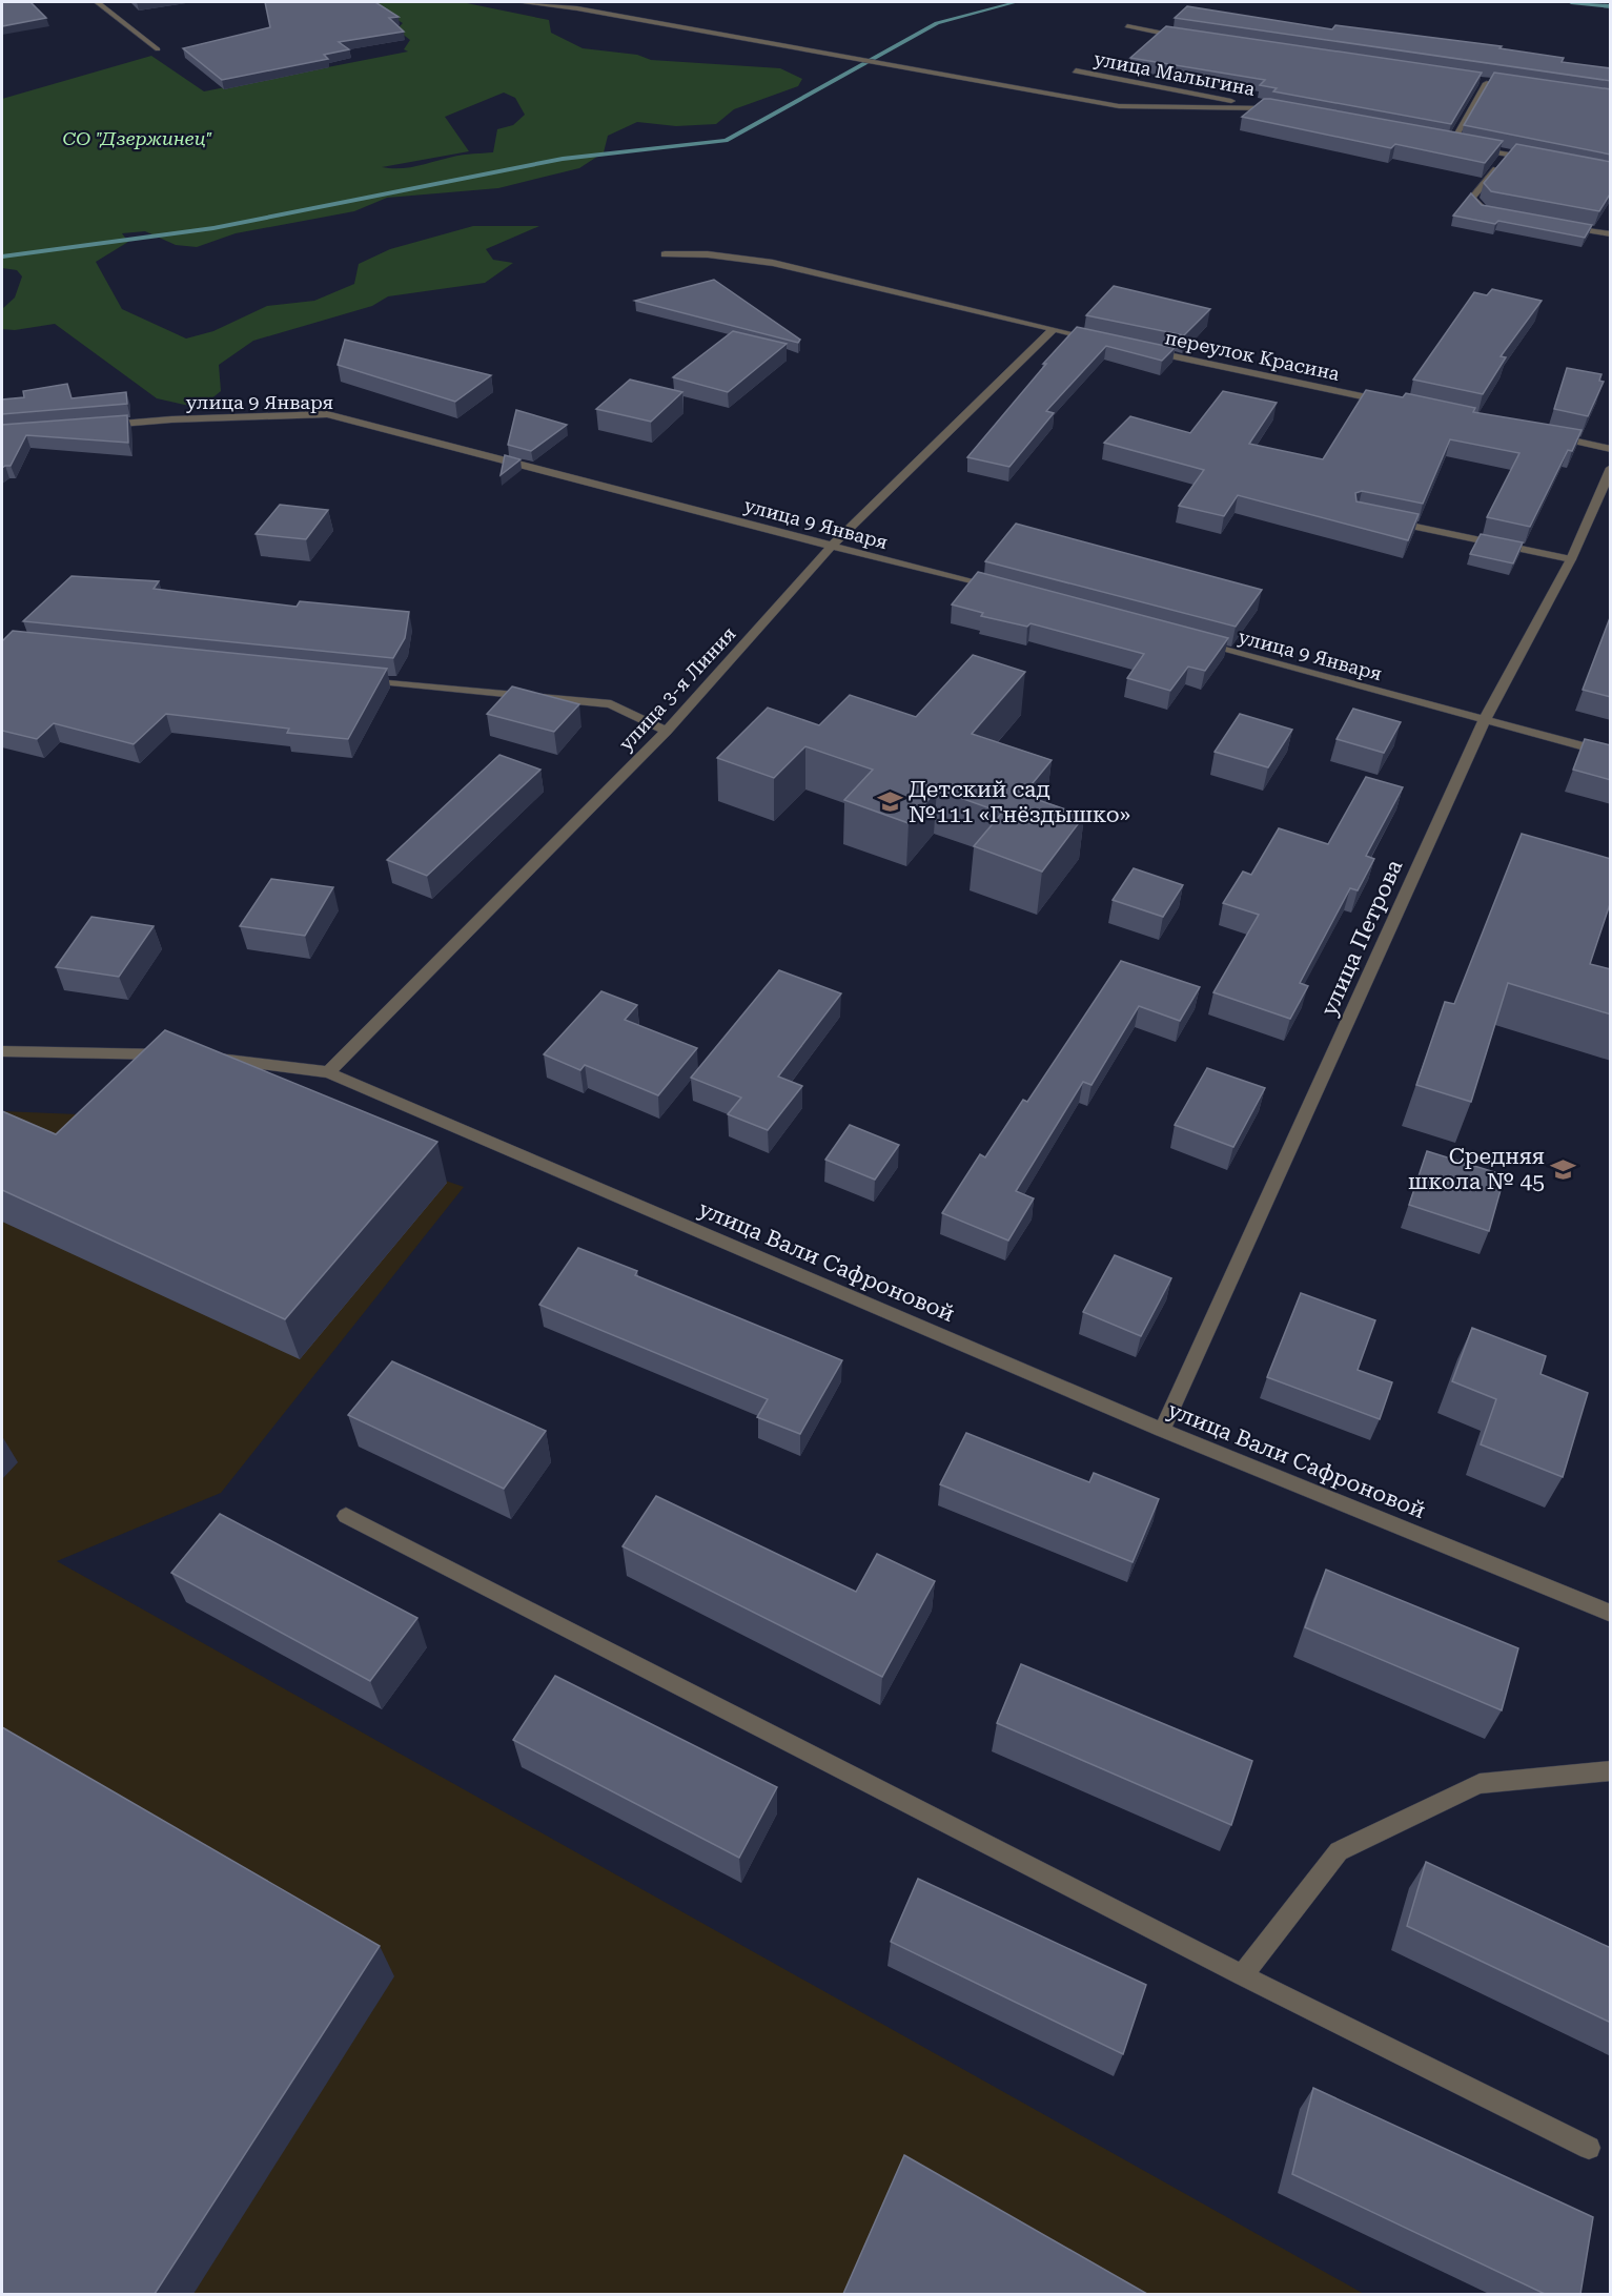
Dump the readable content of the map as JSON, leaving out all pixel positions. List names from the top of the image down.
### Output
{
  "streets": {
    "street": [
      "улица Малыгина",
      "переулок Красина",
      "улица 9 Января",
      "улица 3-я Линия",
      "улица Петрова",
      "улица Вали Сафроновой"
    ]
  },
  "crossings": [
    ["улица 9 Января", "улица 3-я Линия"],
    ["улица 9 Января", "улица Петрова"],
    ["улица 3-я Линия", "улица Вали Сафроновой"],
    ["улица Петрова", "улица Вали Сафроновой"]
  ],
  "parks": ["СО \"Дзержинец\""],
  "places": {
    "school or university": ["Детский сад №111 «Гнёздышко»", "Средняя школа № 45"]
  }
}
